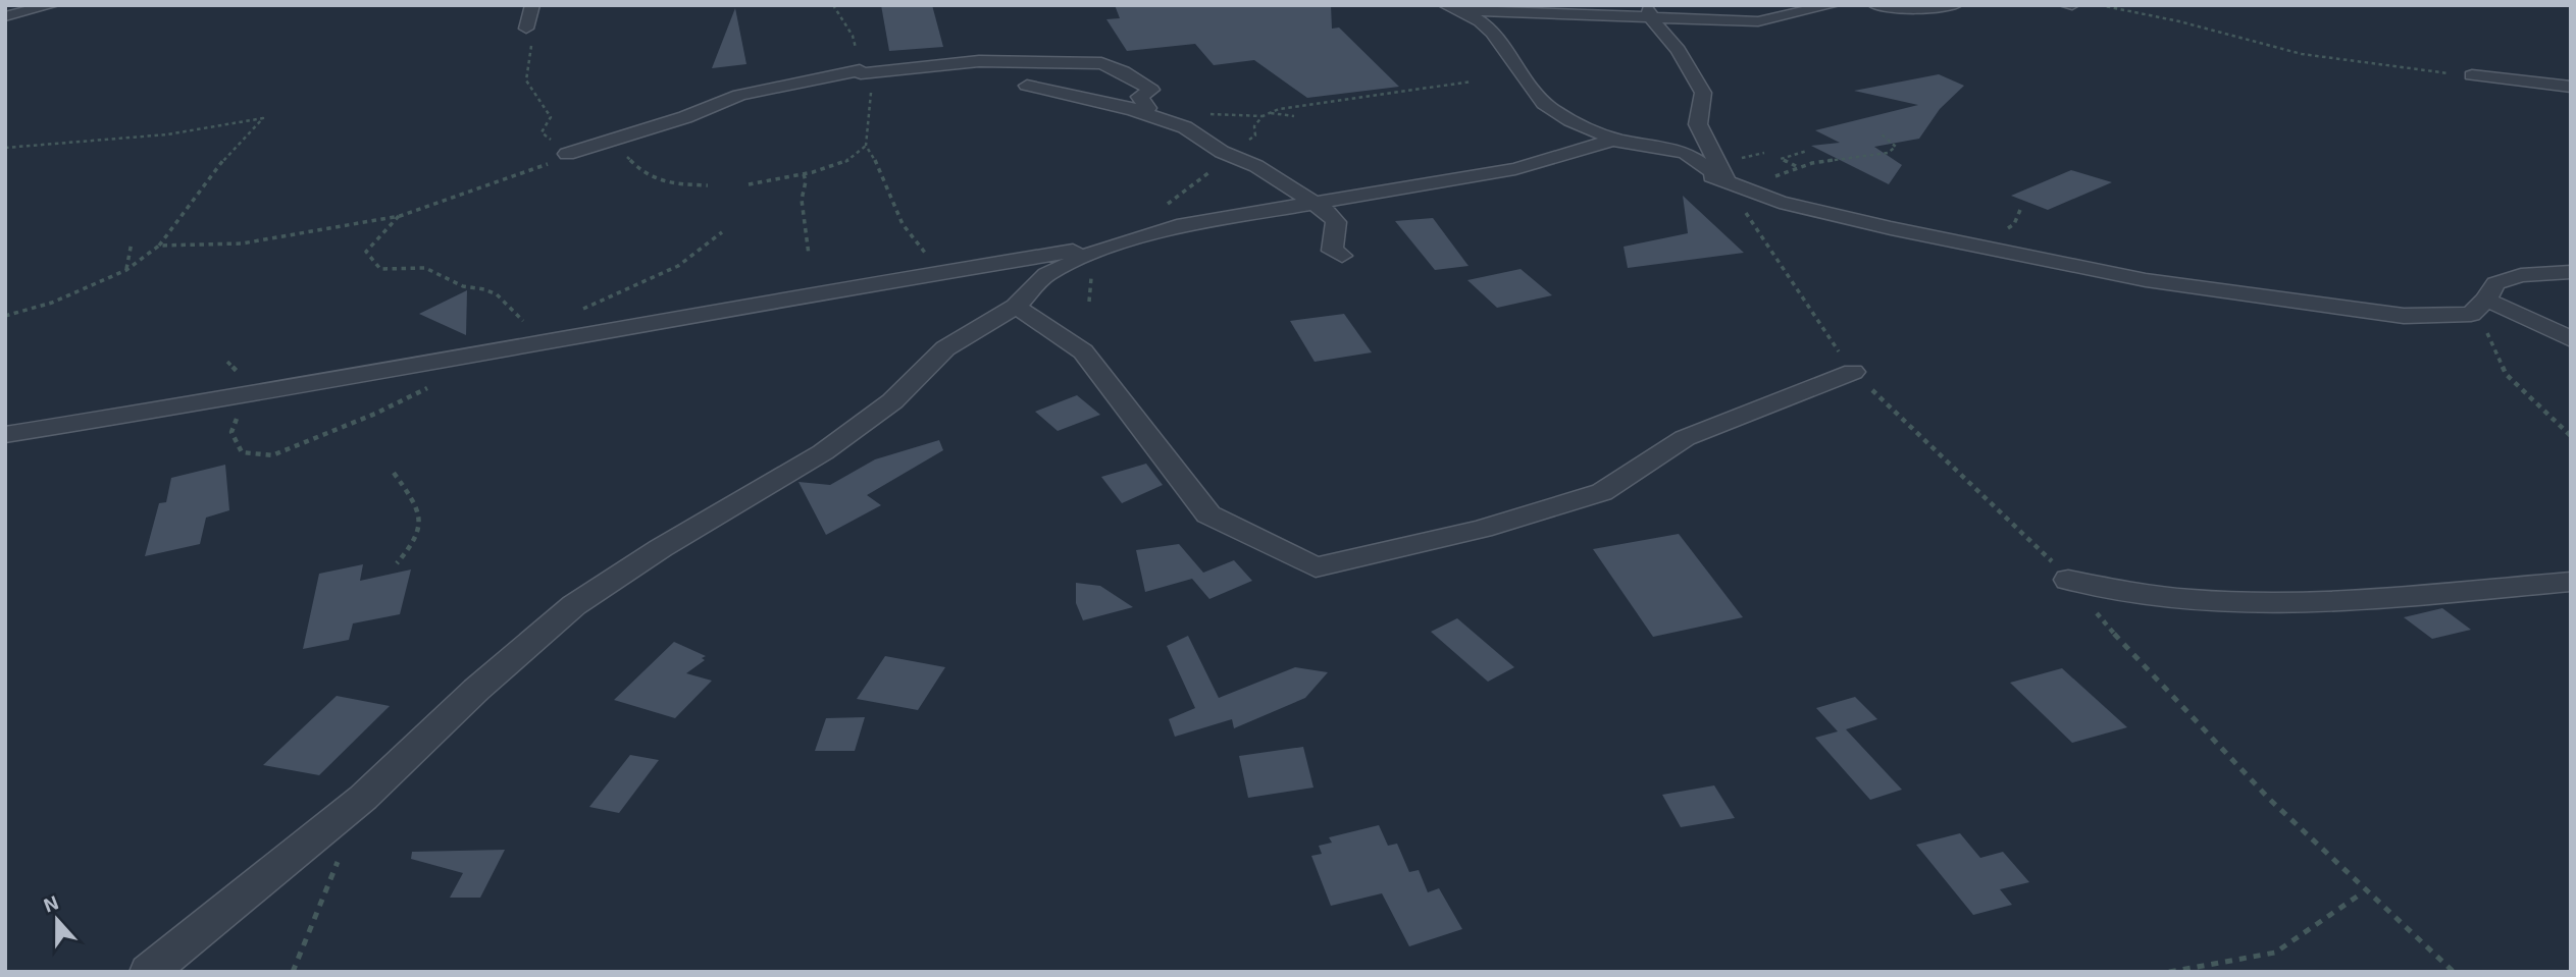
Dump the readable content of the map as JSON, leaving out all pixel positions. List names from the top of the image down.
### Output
{
  "north": "top"
}
